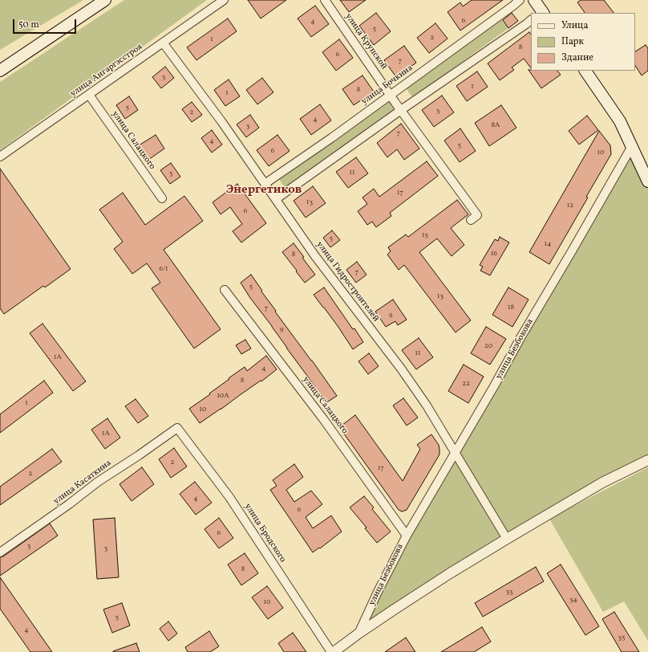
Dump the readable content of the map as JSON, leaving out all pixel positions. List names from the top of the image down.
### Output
{
  "streets": {
    "street": [
      "улица Крупской",
      "улица Ангаргэсстроя",
      "улица Бочкина",
      "улица Салацкого",
      "улица Гидростроителей",
      "улица Безбокова",
      "улица Касаткина",
      "улица Бродского"
    ]
  },
  "crossings": [
    ["улица Крупской", "улица Бочкина"],
    ["улица Ангаргэсстроя", "улица Салацкого"],
    ["улица Ангаргэсстроя", "улица Гидростроителей"],
    ["улица Бочкина", "улица Гидростроителей"],
    ["улица Салацкого", "улица Безбокова"],
    ["улица Гидростроителей", "улица Безбокова"],
    ["улица Безбокова", "улица Бродского"],
    ["улица Касаткина", "улица Бродского"]
  ],
  "districts": ["Энергетиков"],
  "house_numbers": [
    "6",
    "4",
    "5",
    "2",
    "1",
    "8",
    "6",
    "7",
    "3",
    "1",
    "8",
    "1",
    "5",
    "3",
    "2",
    "4",
    "8А",
    "3",
    "7",
    "4",
    "5",
    "6",
    "10",
    "11",
    "3",
    "17",
    "13",
    "12",
    "6",
    "15",
    "5",
    "14",
    "16",
    "8",
    "6/1",
    "7",
    "5",
    "13",
    "18",
    "7",
    "9",
    "9",
    "20",
    "11",
    "1А",
    "4",
    "8",
    "22",
    "10А",
    "1",
    "10",
    "1А",
    "2",
    "17",
    "2",
    "4",
    "6",
    "6",
    "3",
    "3",
    "8",
    "33",
    "34",
    "10",
    "5",
    "4",
    "35"
  ],
  "legend": ["Улица", "Парк", "Здание"],
  "scale_bar": "50 m"
}
